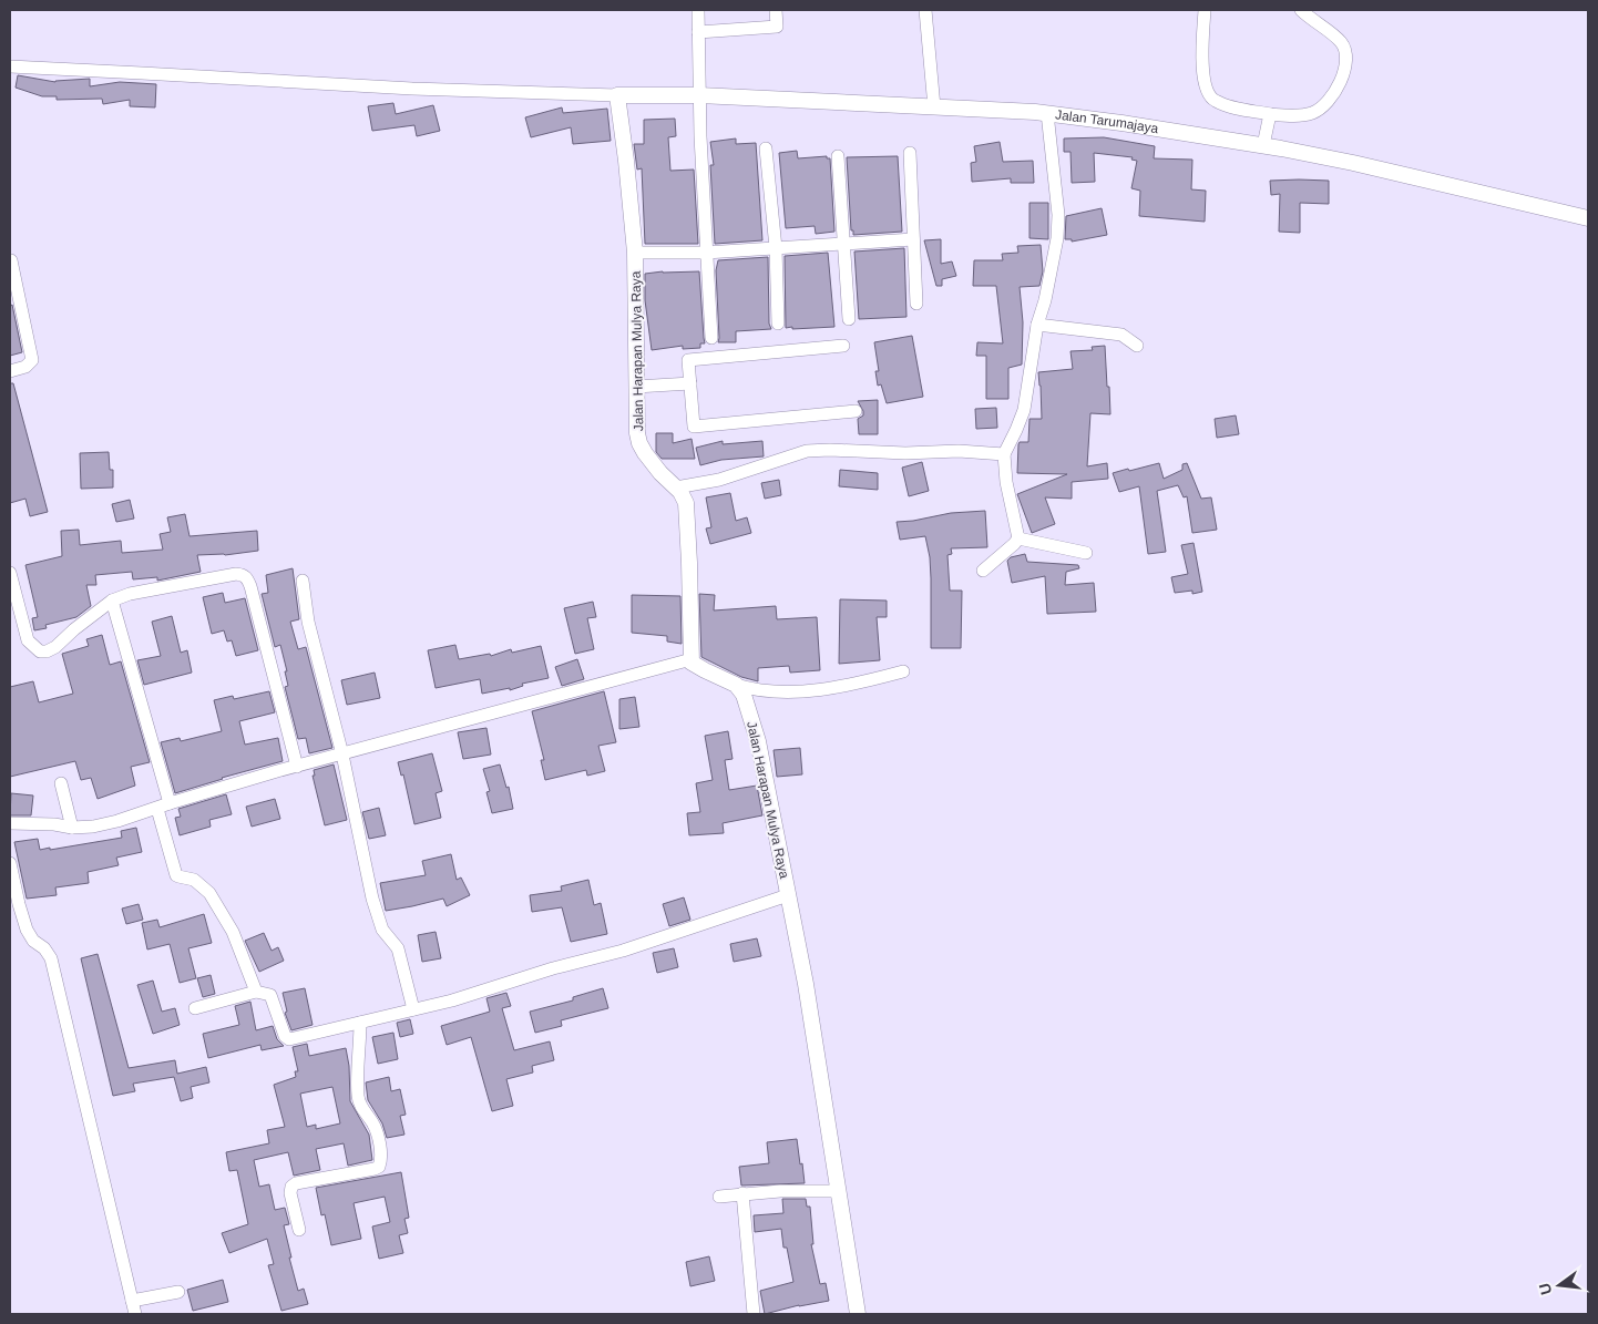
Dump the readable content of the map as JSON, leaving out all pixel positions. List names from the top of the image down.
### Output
{
  "streets": {
    "street": ["Jalan Tarumajaya", "Jalan Harapan Mulya Raya"]
  },
  "crossings": [
    ["Jalan Tarumajaya", "Jalan Harapan Mulya Raya"]
  ],
  "north": "left"
}
